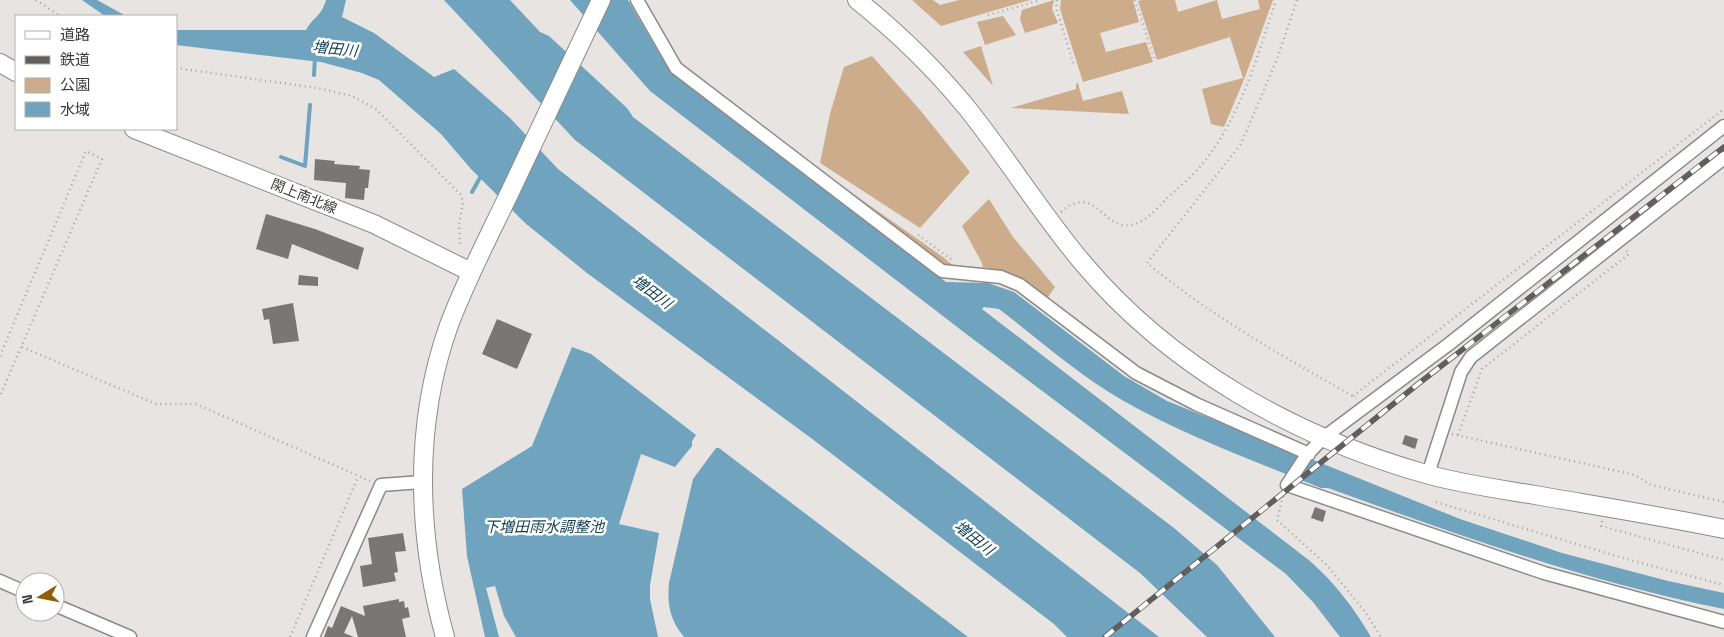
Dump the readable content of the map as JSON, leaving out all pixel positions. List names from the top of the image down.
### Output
{
  "streets": {
    "street": ["閖上南北線"]
  },
  "water": ["増田川", "下増田雨水調整池"],
  "legend": [
    "道路",
    "鉄道",
    "公園",
    "水域"
  ],
  "north": "left"
}
